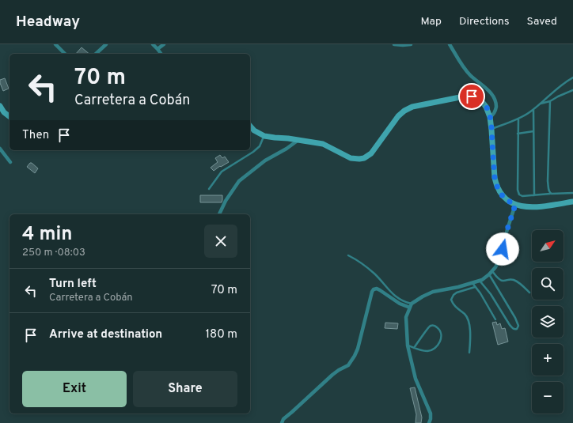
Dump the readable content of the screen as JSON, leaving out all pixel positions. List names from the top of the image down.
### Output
{
  "north": "top right",
  "page": {
    "header": "Headway",
    "nav": ["Map", "Directions", "Saved"],
    "turn": ["70 m", "Carretera a Cobán"],
    "then": "Then",
    "heading": ["4 min", "250 m · 08:03"],
    "map_buttons": ["+", "−"],
    "list": [
      {
        "name": "Turn left",
        "note": "Carretera a Cobán",
        "value": "70 m"
      },
      {
        "name": "Arrive at destination",
        "value": "180 m"
      }
    ],
    "buttons": ["Exit", "Share"]
  }
}
